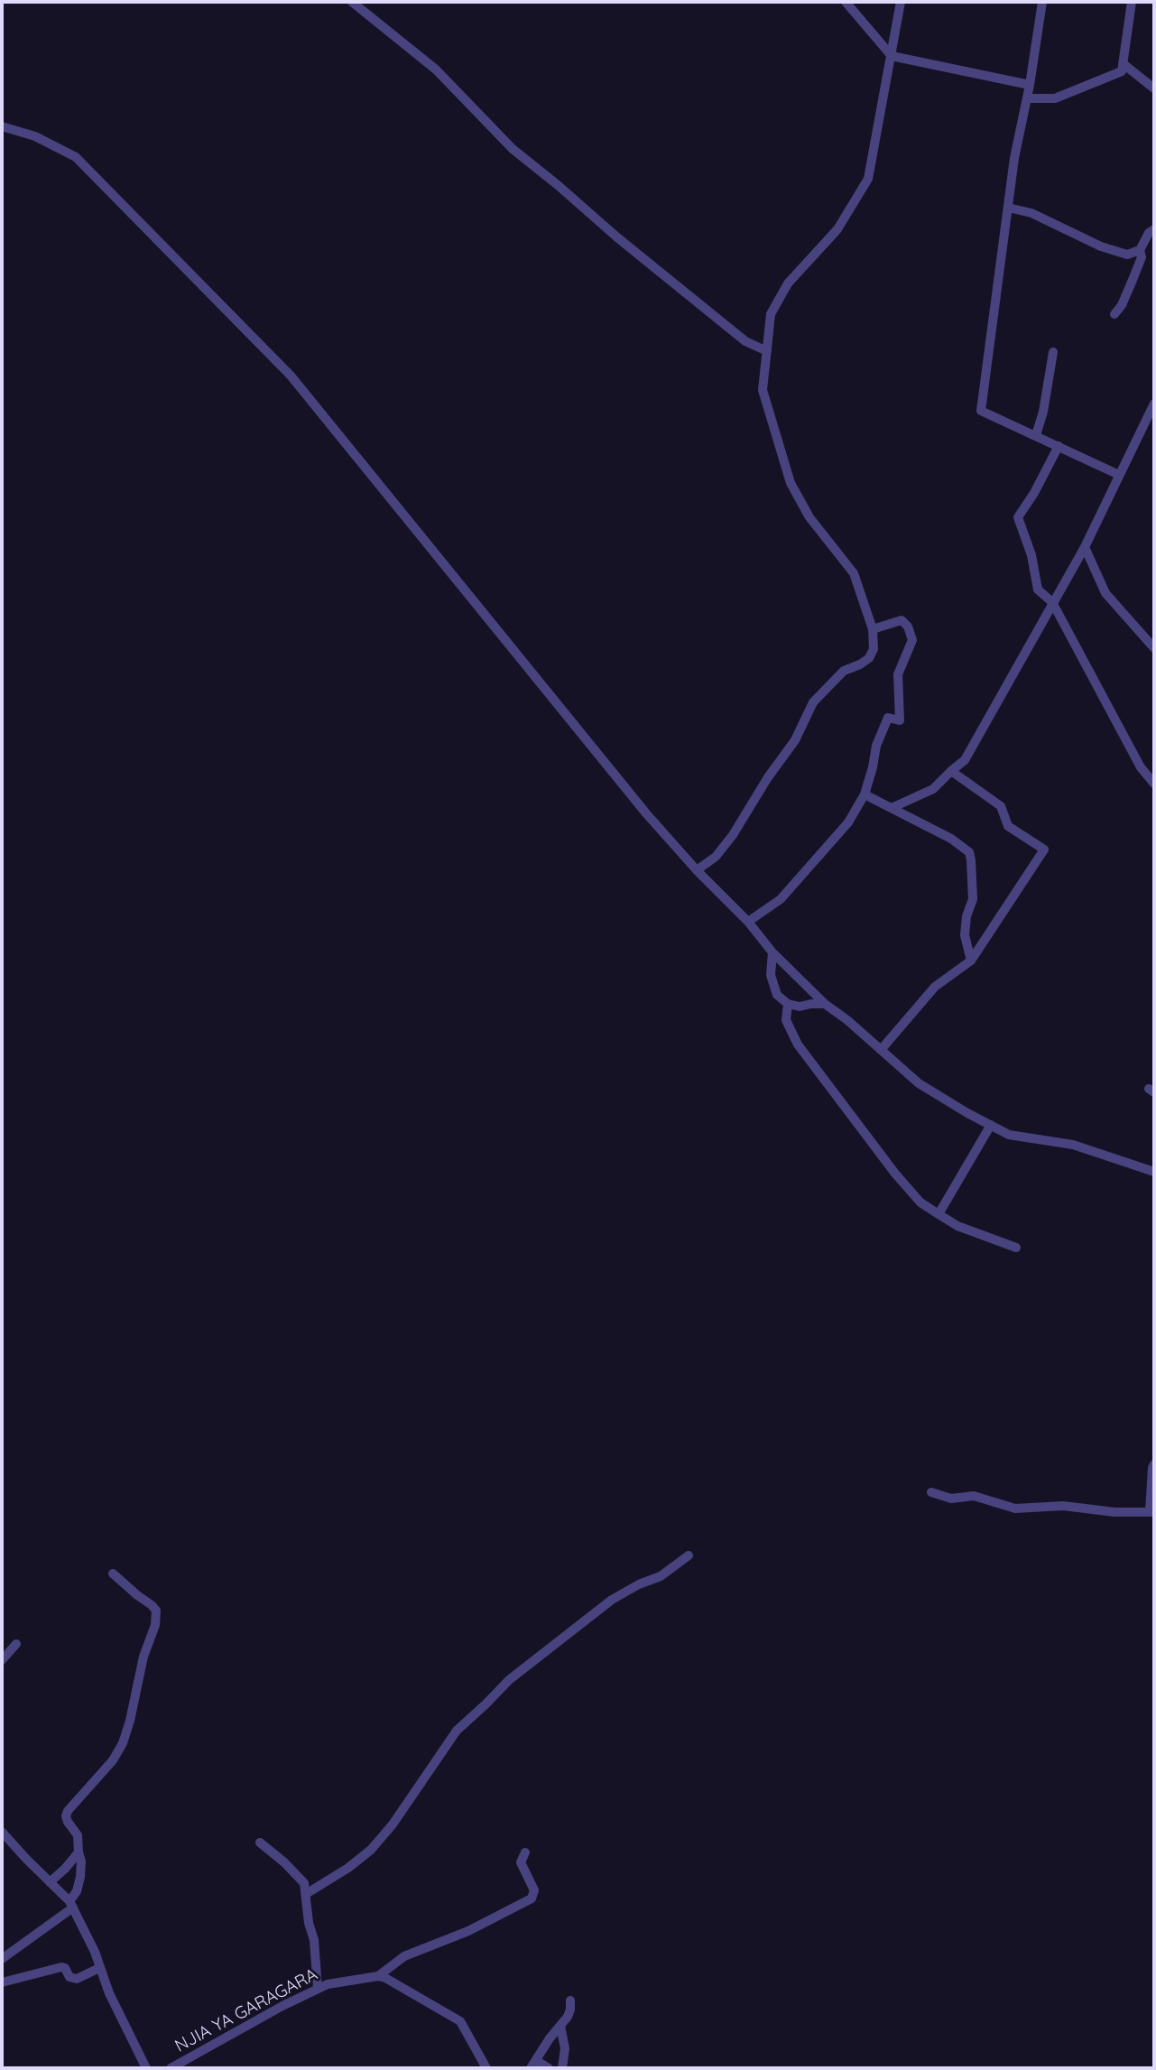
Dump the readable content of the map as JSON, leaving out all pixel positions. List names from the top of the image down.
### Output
{
  "streets": {
    "street": ["NJIA YA GARAGARA"]
  }
}
